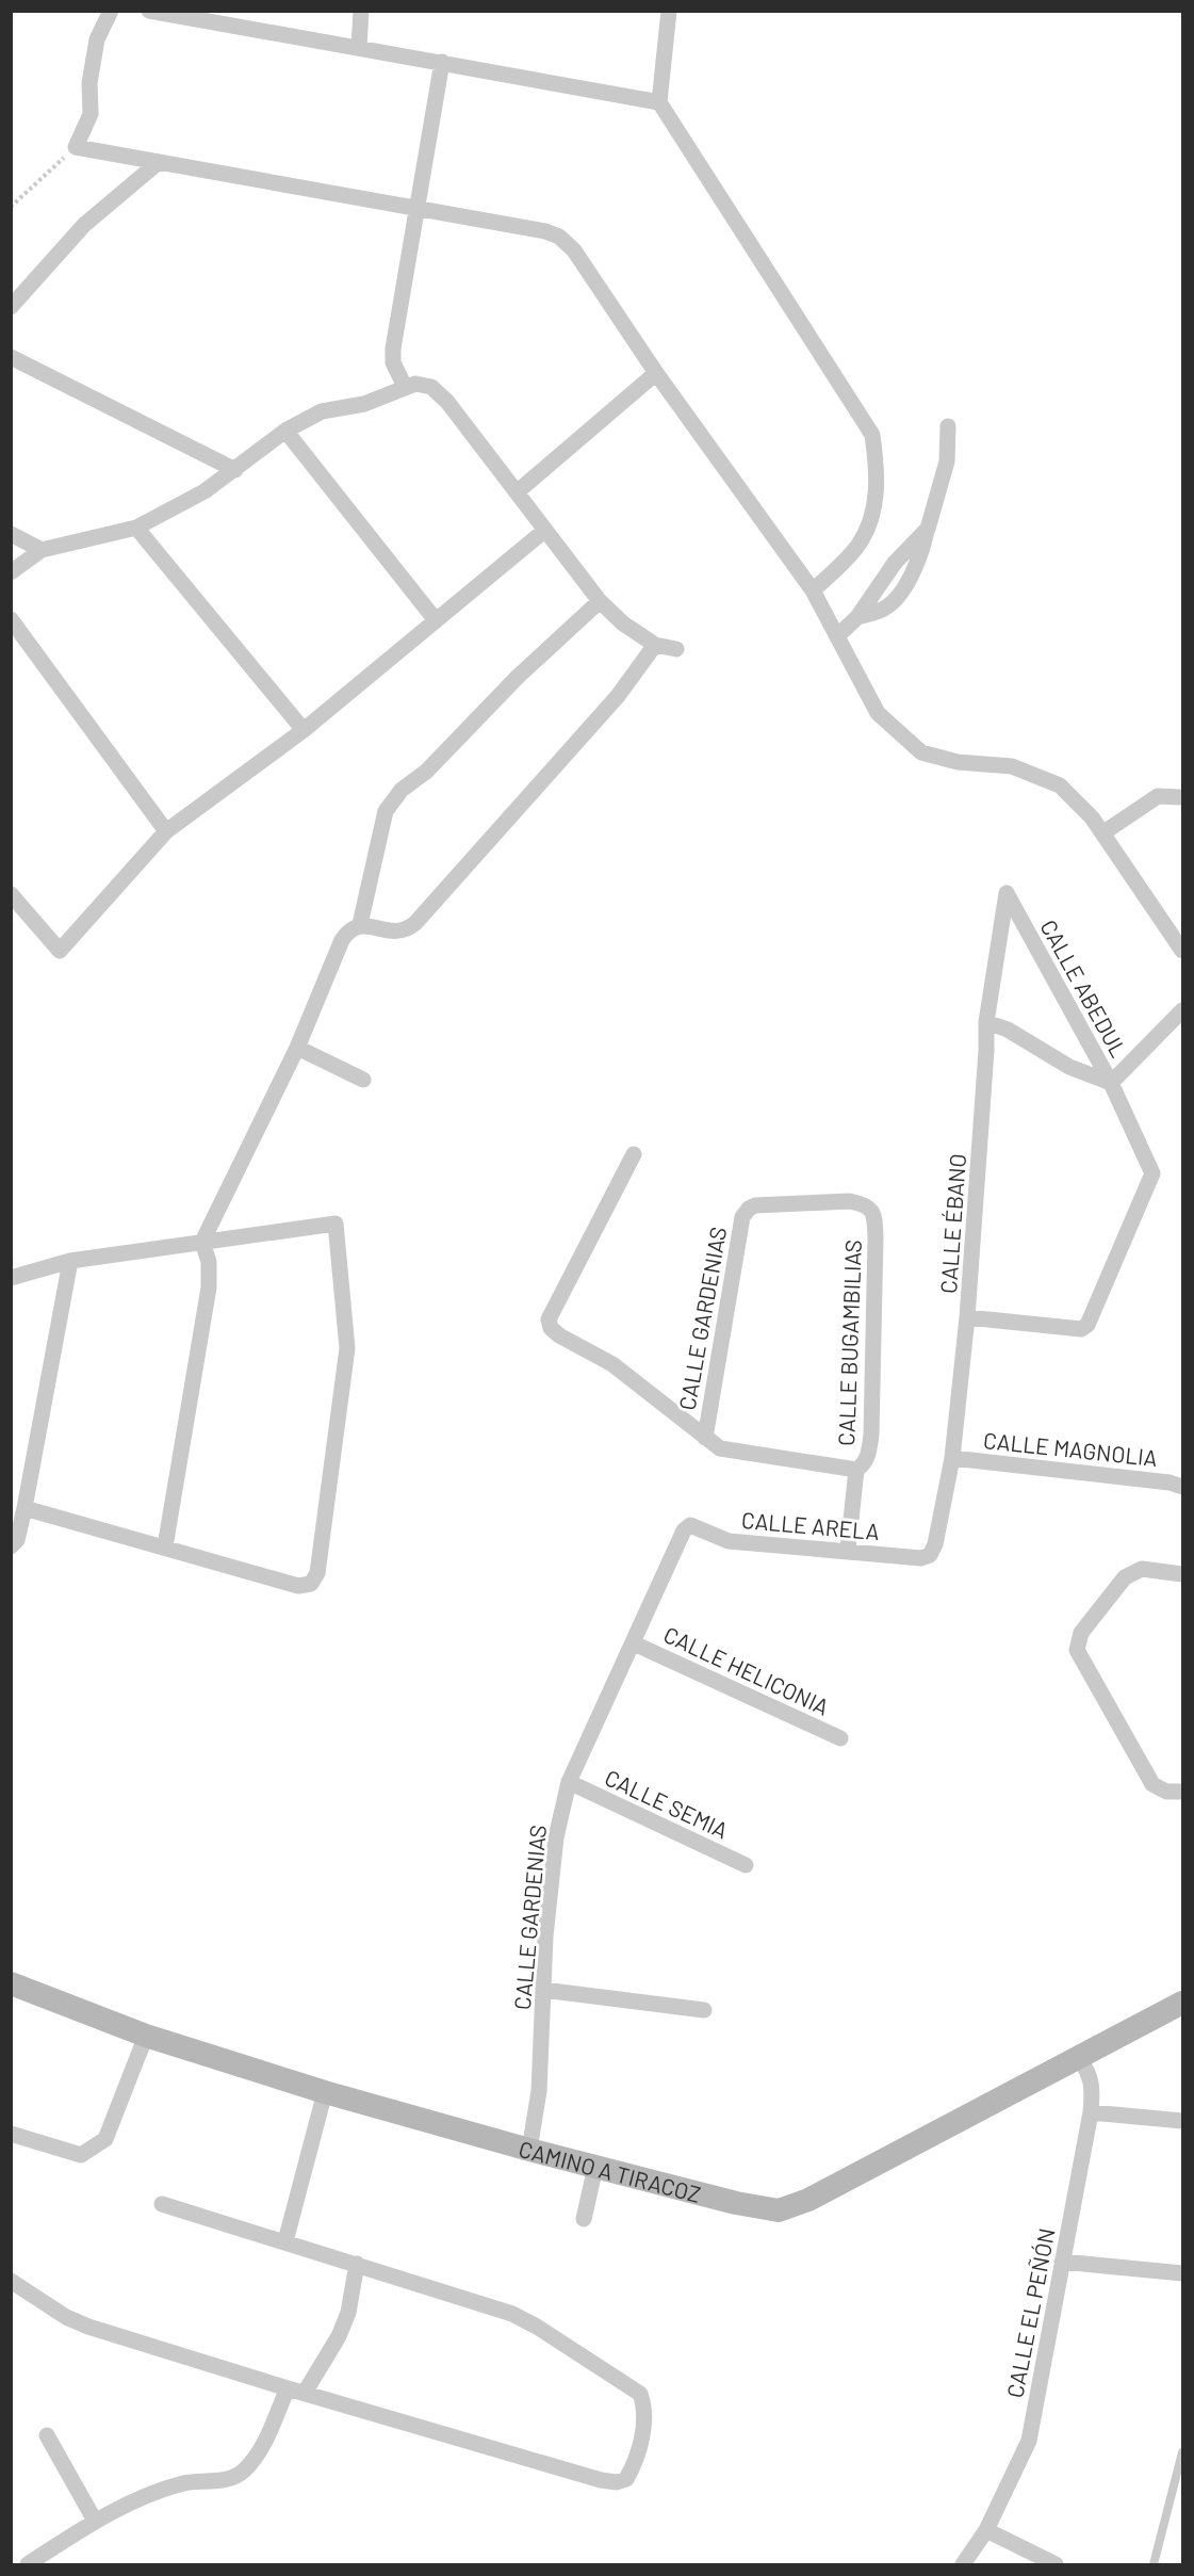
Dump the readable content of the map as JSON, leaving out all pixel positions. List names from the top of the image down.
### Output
{
  "streets": {
    "street": [
      "CALLE ABEDUL",
      "CALLE ÉBANO",
      "CALLE GARDENIAS",
      "CALLE BUGAMBILIAS",
      "CALLE MAGNOLIA",
      "CALLE ARELA",
      "CALLE HELICONIA",
      "CALLE SEMIA",
      "CAMINO A TIRACOZ",
      "CALLE EL PEÑÓN"
    ]
  },
  "crossings": [
    ["CALLE ABEDUL", "CALLE ÉBANO"],
    ["CALLE ÉBANO", "CALLE MAGNOLIA"],
    ["CALLE ÉBANO", "CALLE ARELA"],
    ["CALLE GARDENIAS", "CALLE BUGAMBILIAS"],
    ["CALLE GARDENIAS", "CALLE ARELA"],
    ["CALLE GARDENIAS", "CALLE HELICONIA"],
    ["CALLE GARDENIAS", "CALLE SEMIA"],
    ["CALLE GARDENIAS", "CAMINO A TIRACOZ"],
    ["CALLE BUGAMBILIAS", "CALLE ARELA"],
    ["CAMINO A TIRACOZ", "CALLE EL PEÑÓN"]
  ]
}
